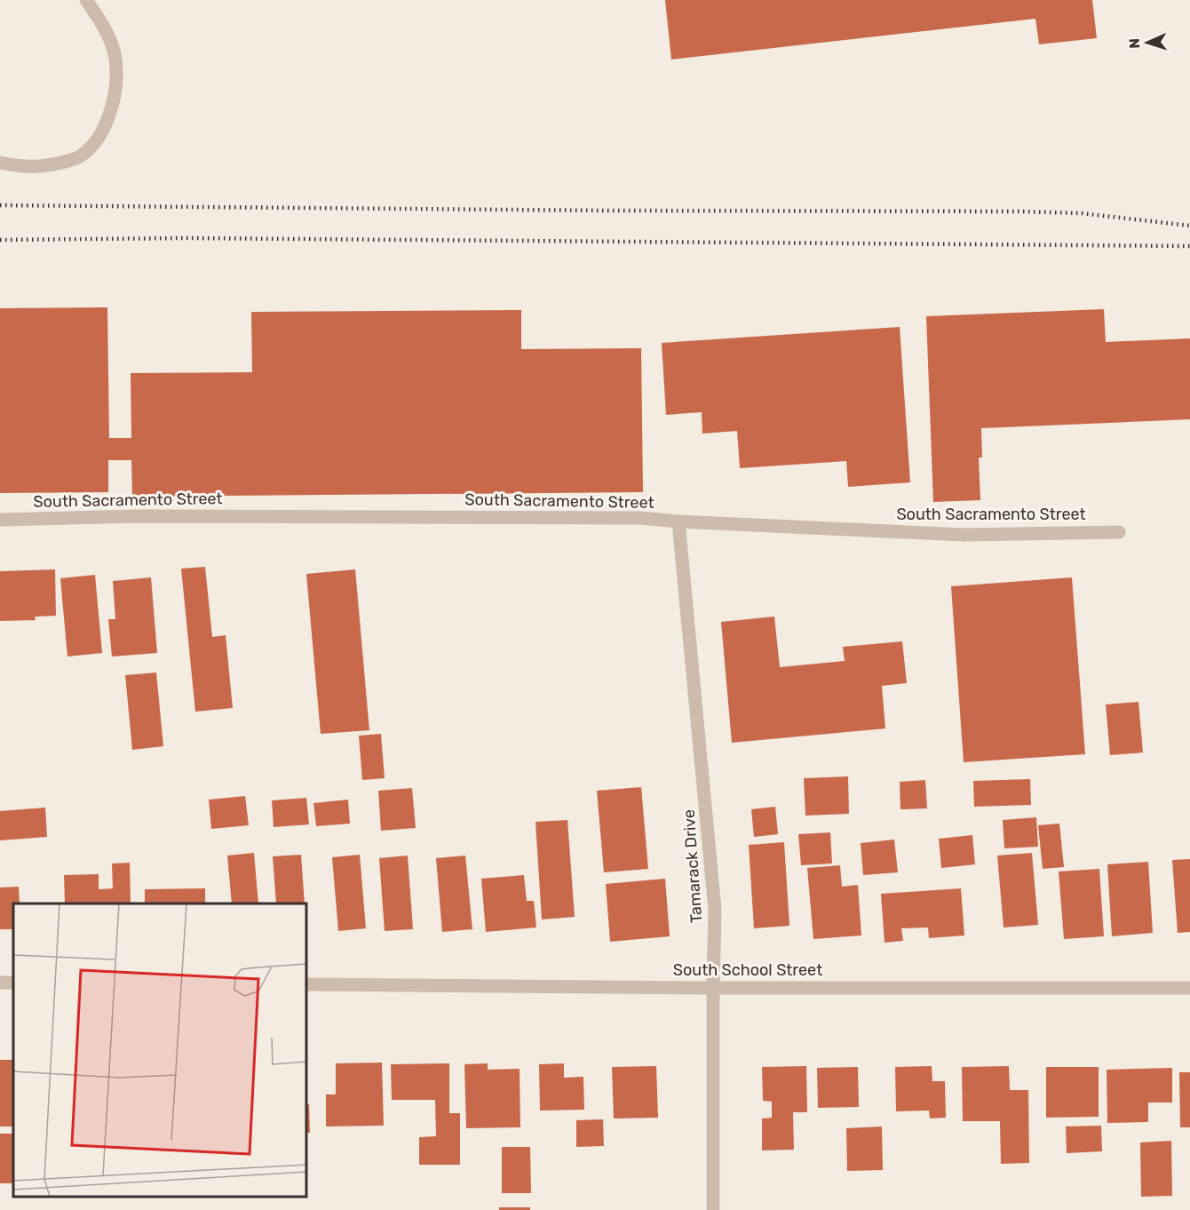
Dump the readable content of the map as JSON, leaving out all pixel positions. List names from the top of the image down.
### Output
{
  "streets": {
    "street": ["South Sacramento Street", "Tamarack Drive", "South School Street"]
  },
  "crossings": [
    ["South Sacramento Street", "Tamarack Drive"],
    ["Tamarack Drive", "South School Street"]
  ],
  "north": "left"
}
